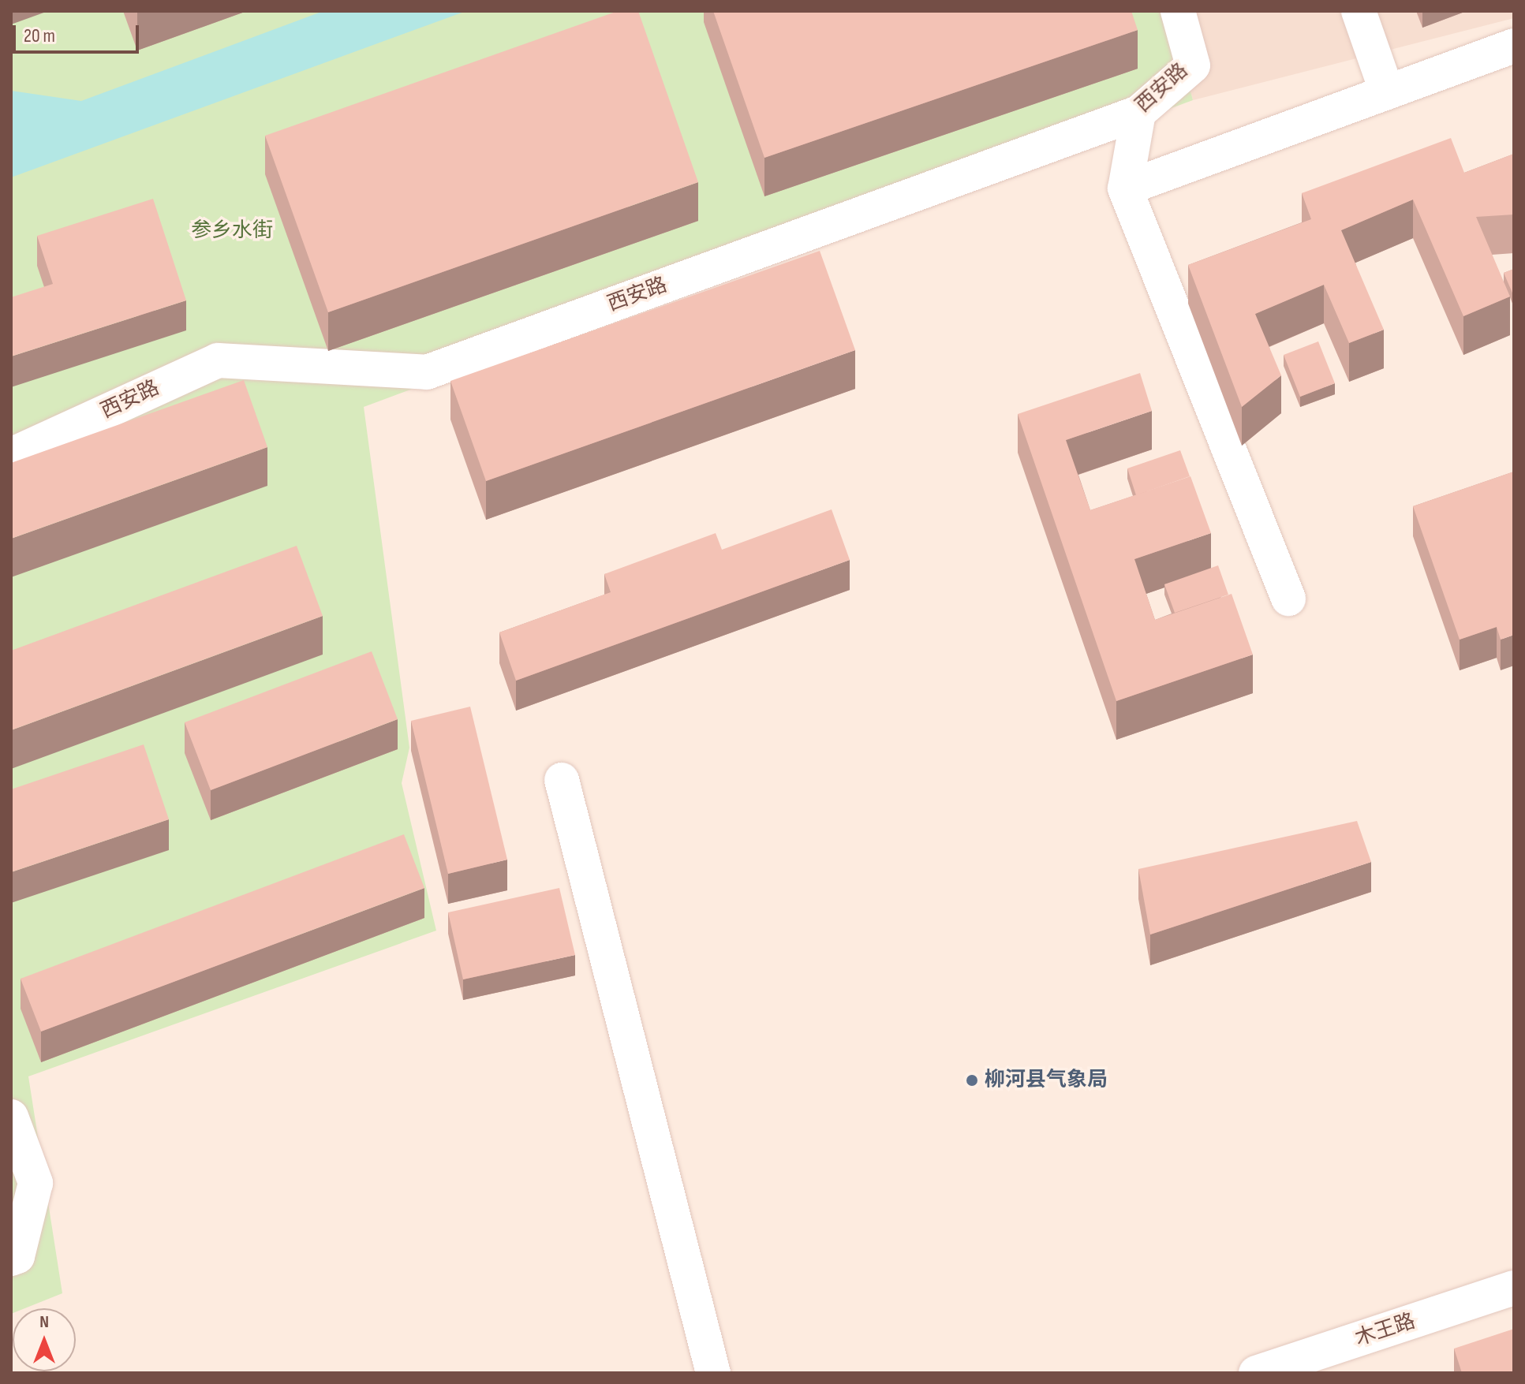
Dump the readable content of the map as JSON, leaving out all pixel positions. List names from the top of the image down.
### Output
{
  "streets": {
    "street": ["西安路", "木王路"]
  },
  "parks": ["参乡水街"],
  "places": ["柳河县气象局"],
  "scale_bar": "20 m",
  "north": "top"
}
